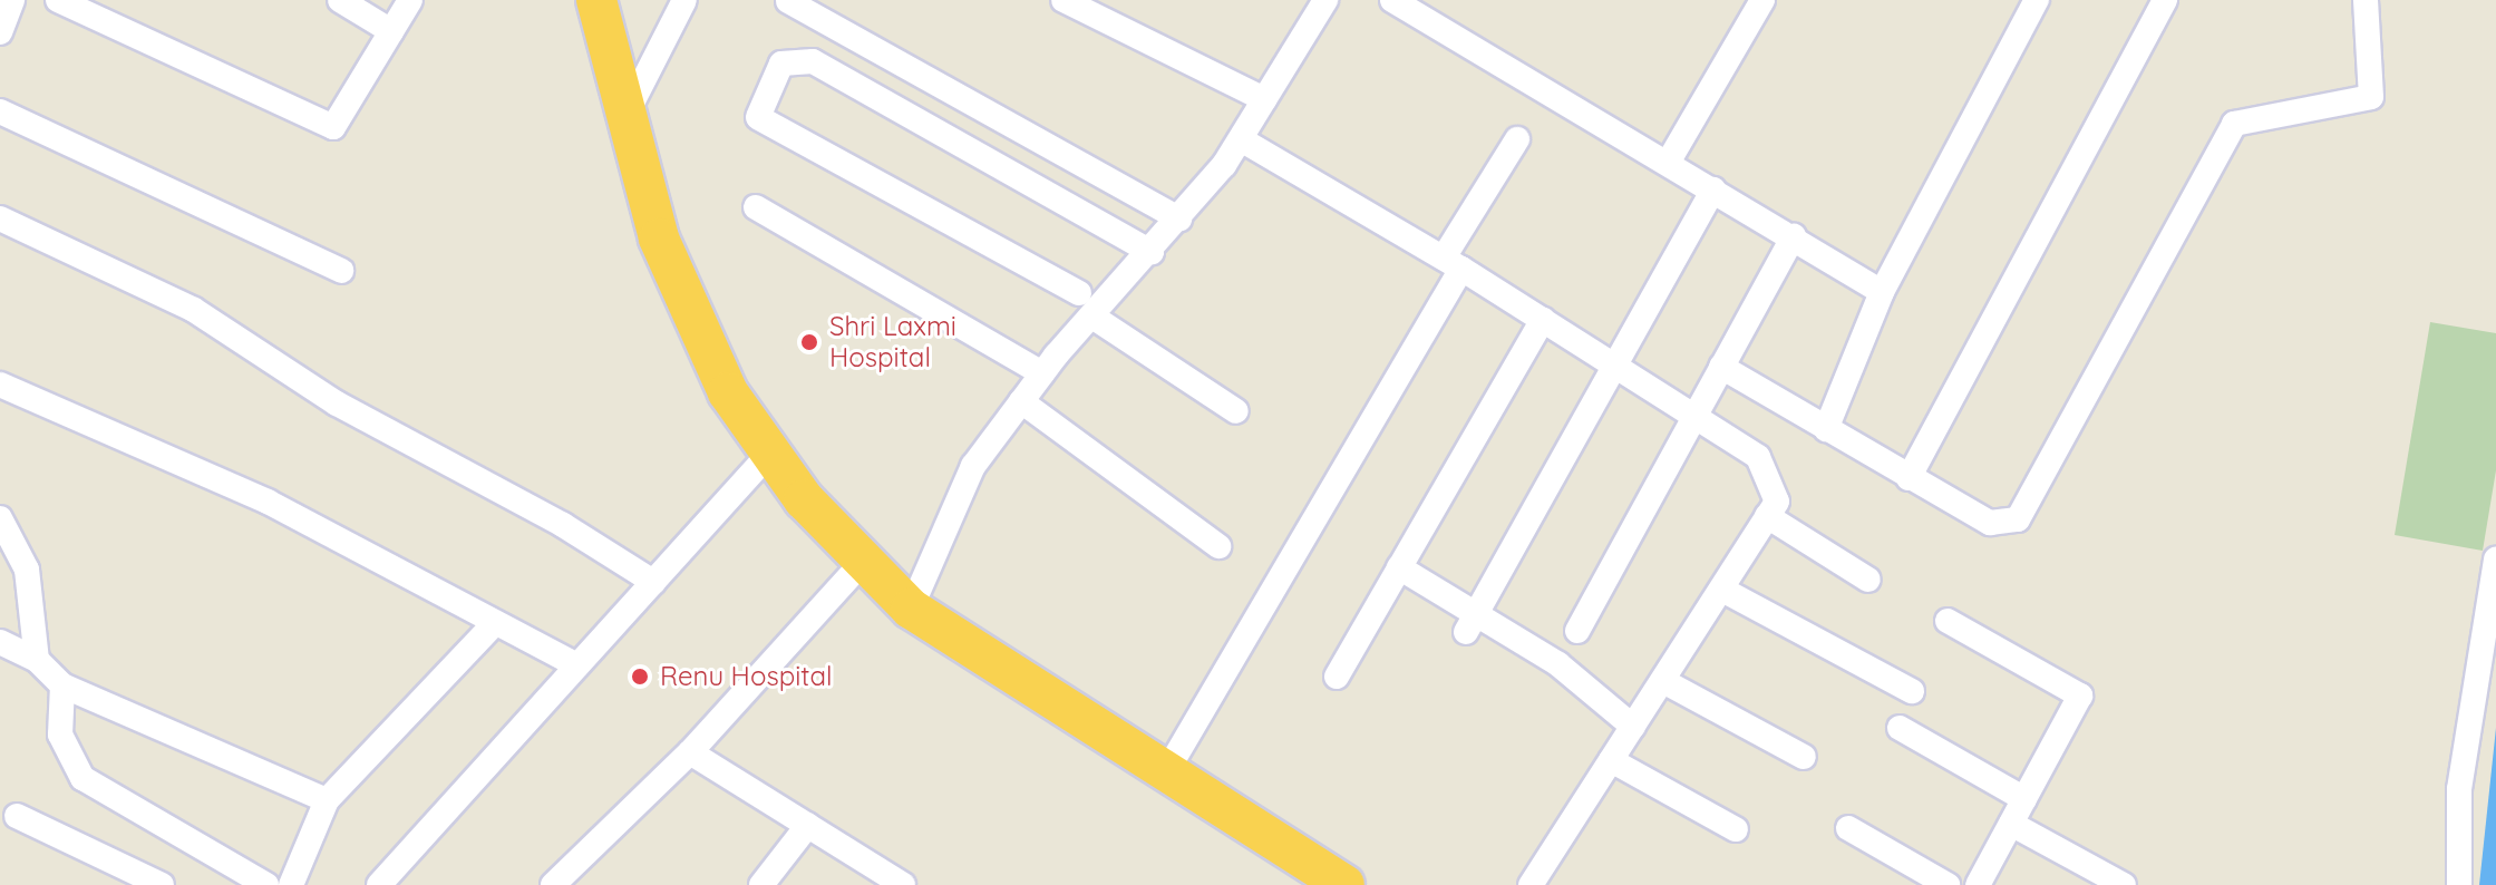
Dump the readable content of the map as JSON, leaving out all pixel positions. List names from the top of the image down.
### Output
{
  "places": ["Shri Laxmi Hospital", "Renu Hospital"]
}
